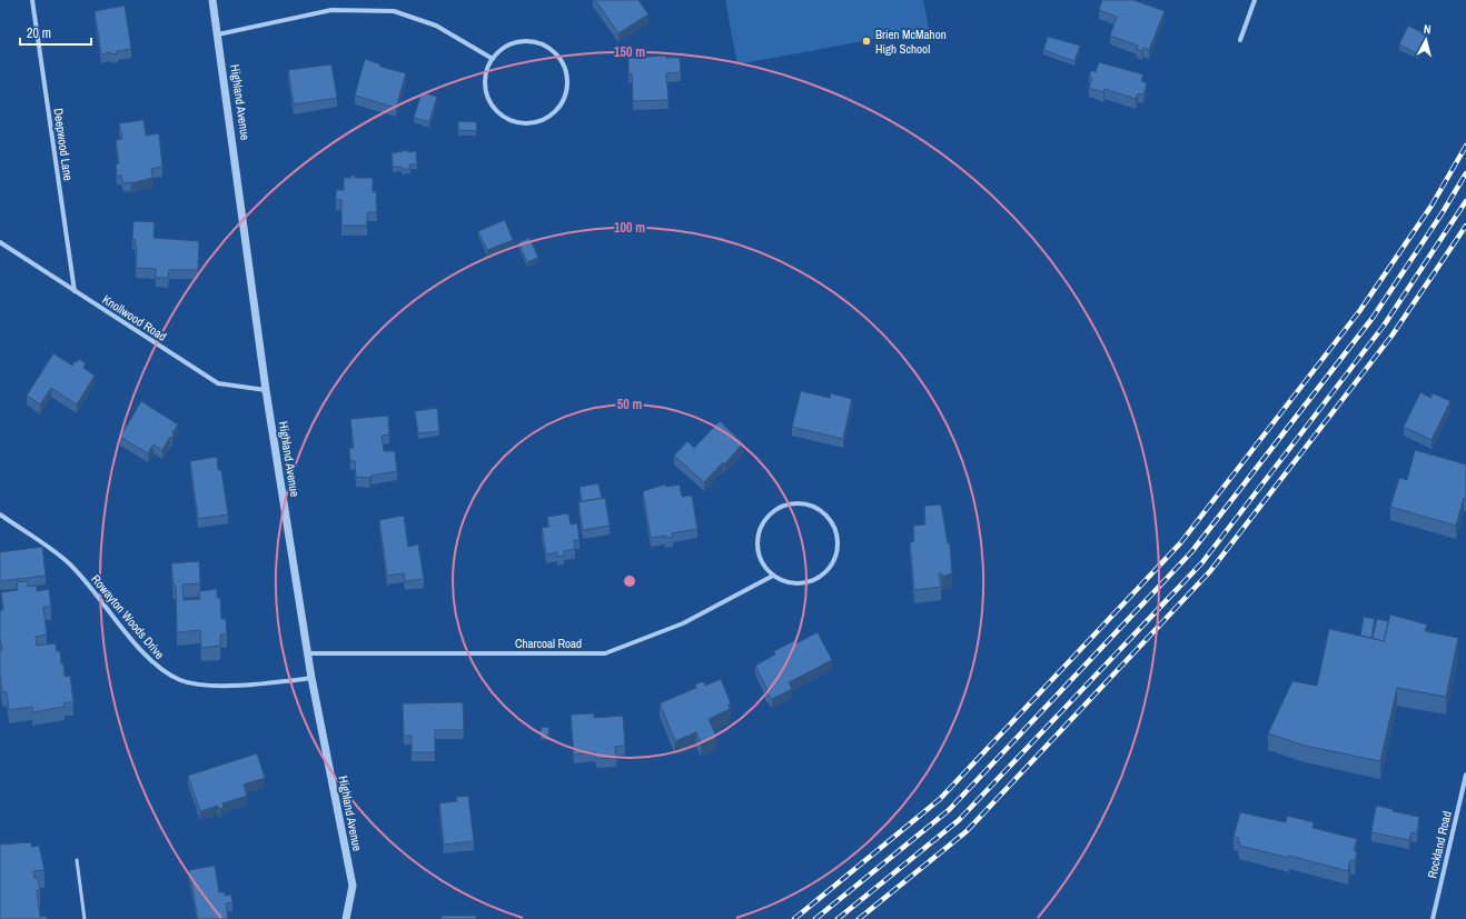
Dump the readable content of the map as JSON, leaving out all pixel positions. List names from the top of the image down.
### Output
{
  "streets": {
    "street": [
      "Highland Avenue",
      "Deepwood Lane",
      "Knollwood Road",
      "Rowayton Woods Drive",
      "Charcoal Road",
      "Rockland Road"
    ]
  },
  "crossings": [
    ["Highland Avenue", "Knollwood Road"],
    ["Highland Avenue", "Rowayton Woods Drive"],
    ["Highland Avenue", "Charcoal Road"],
    ["Deepwood Lane", "Knollwood Road"]
  ],
  "places": ["Brien McMahon High School"],
  "scale_bar": "20 m",
  "north": "top",
  "rings": ["150 m", "100 m", "50 m"]
}
